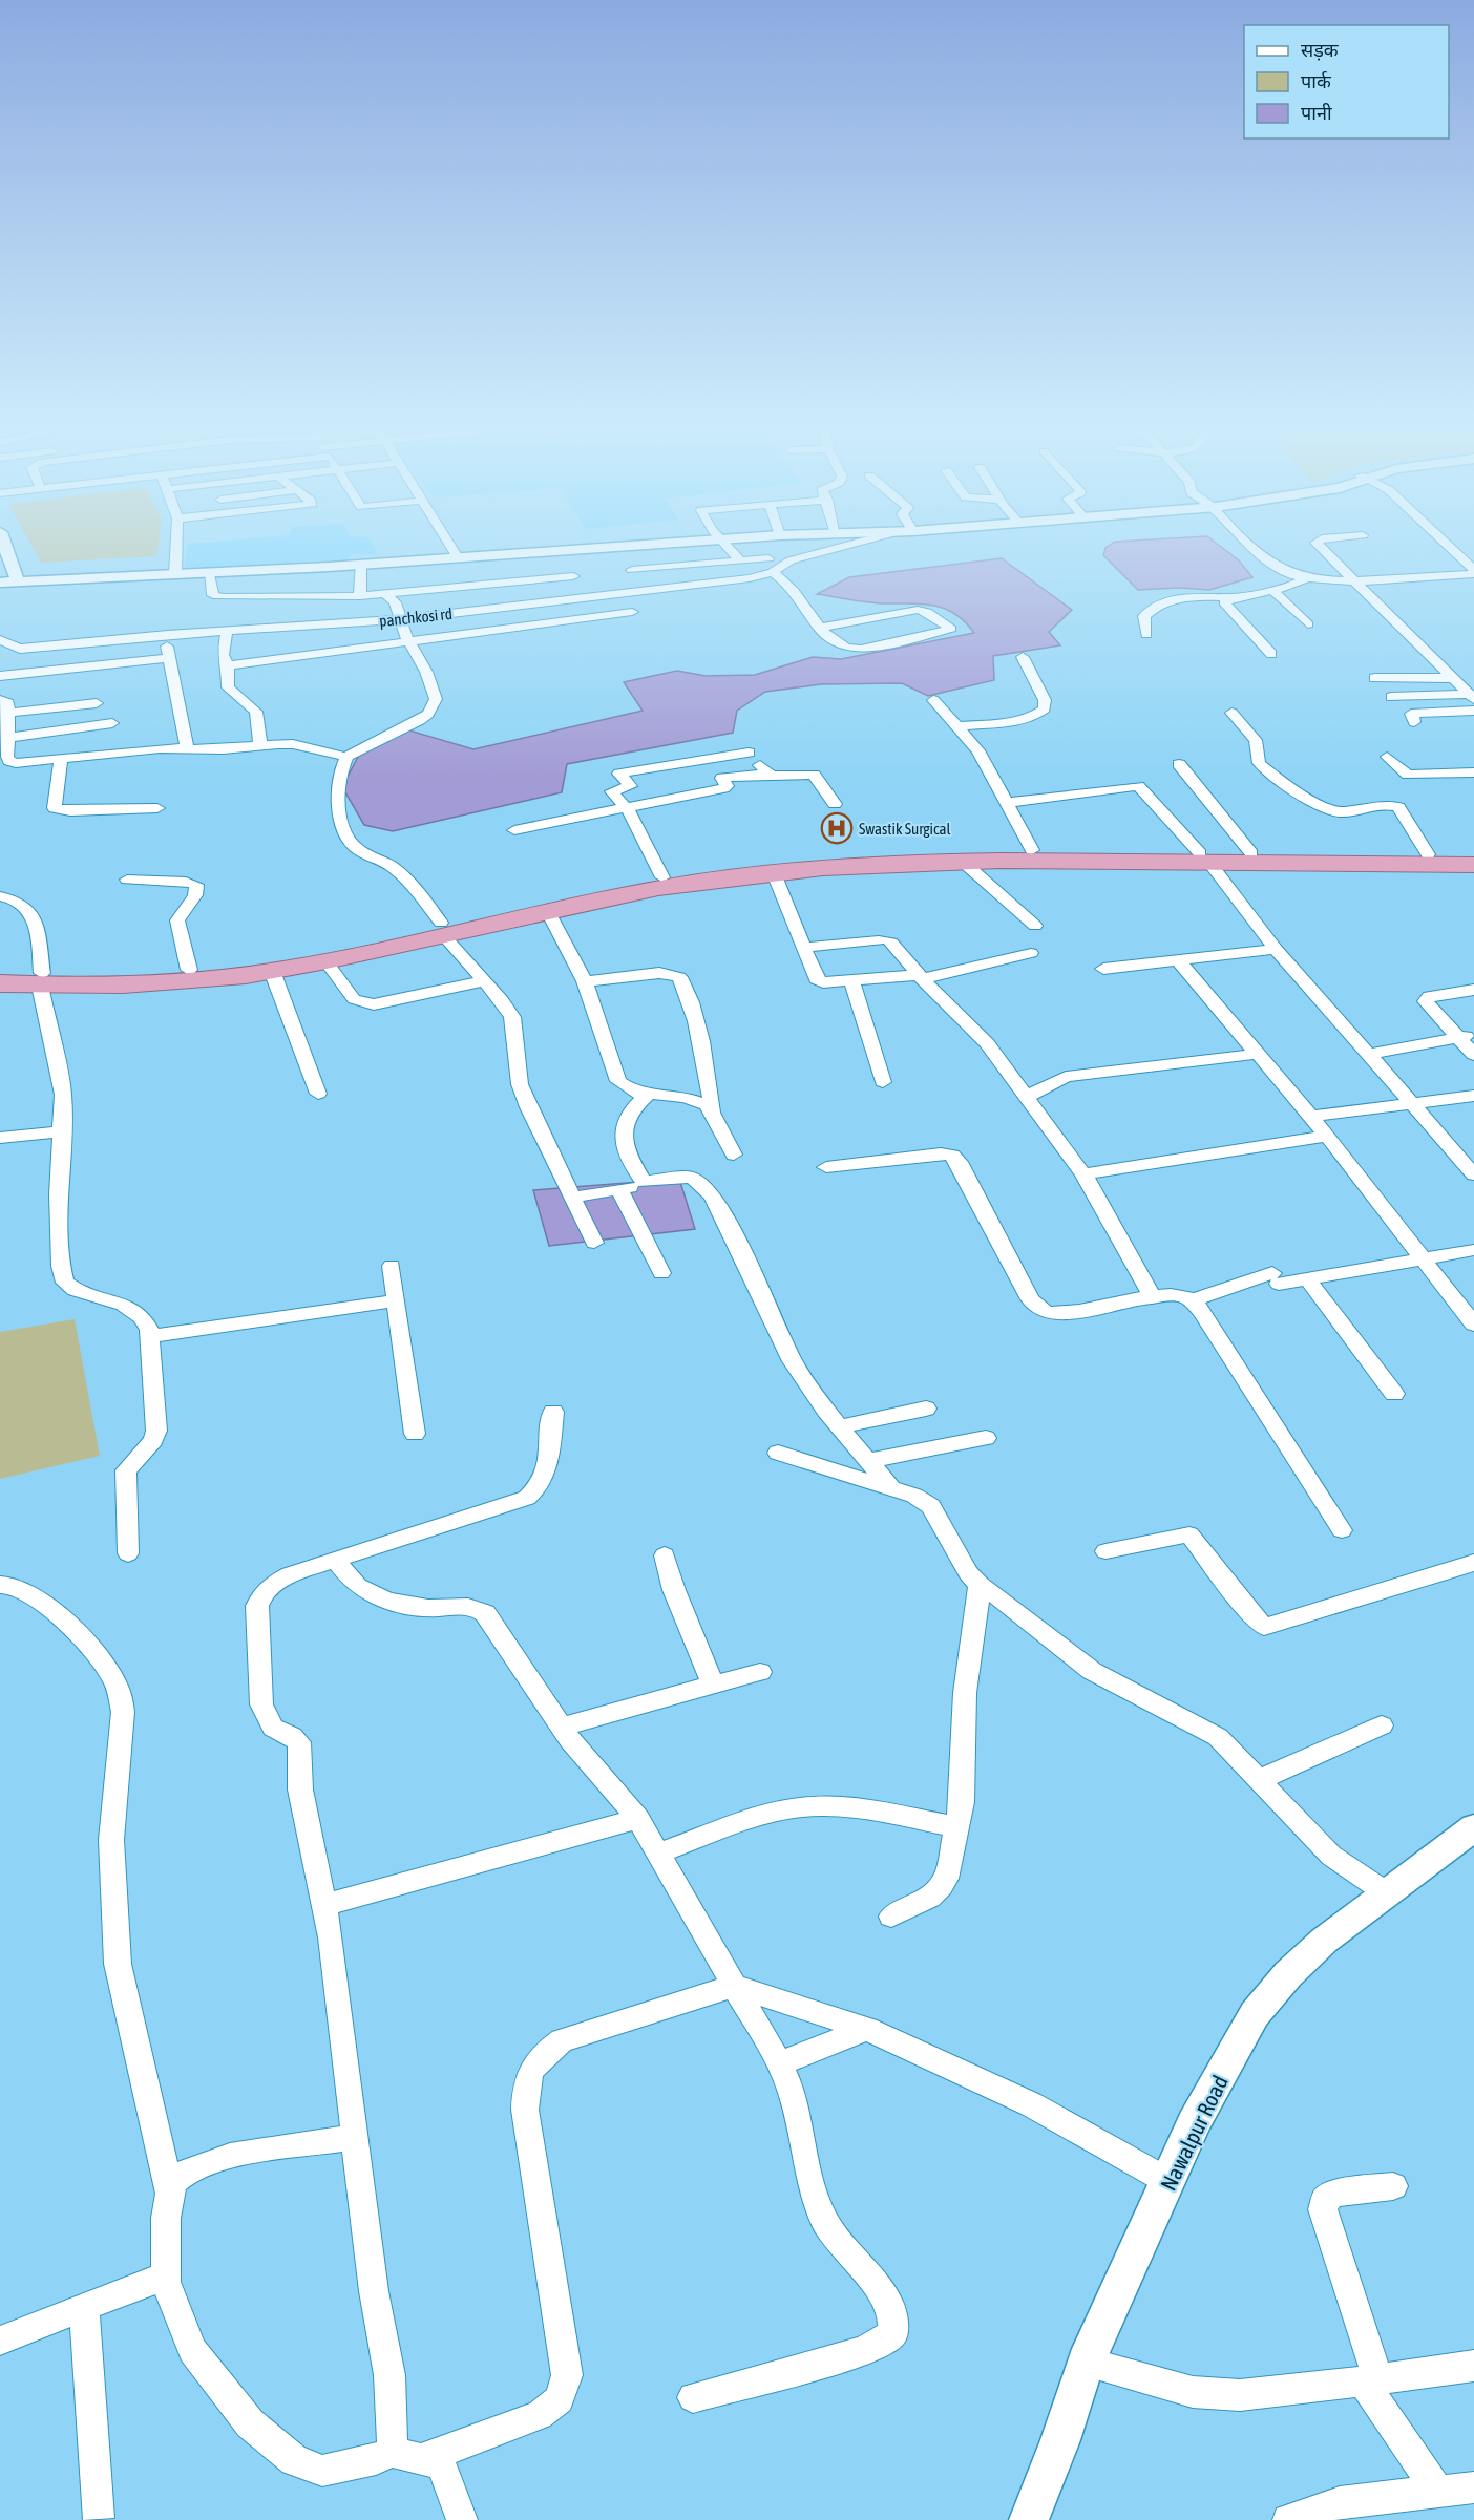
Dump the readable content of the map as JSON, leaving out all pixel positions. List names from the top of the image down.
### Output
{
  "streets": {
    "street": ["panchkosi rd", "Nawalpur Road"]
  },
  "places": {
    "hospital": ["Swastik Surgical"]
  },
  "legend": ["सड़क", "पार्क", "पानी"]
}
